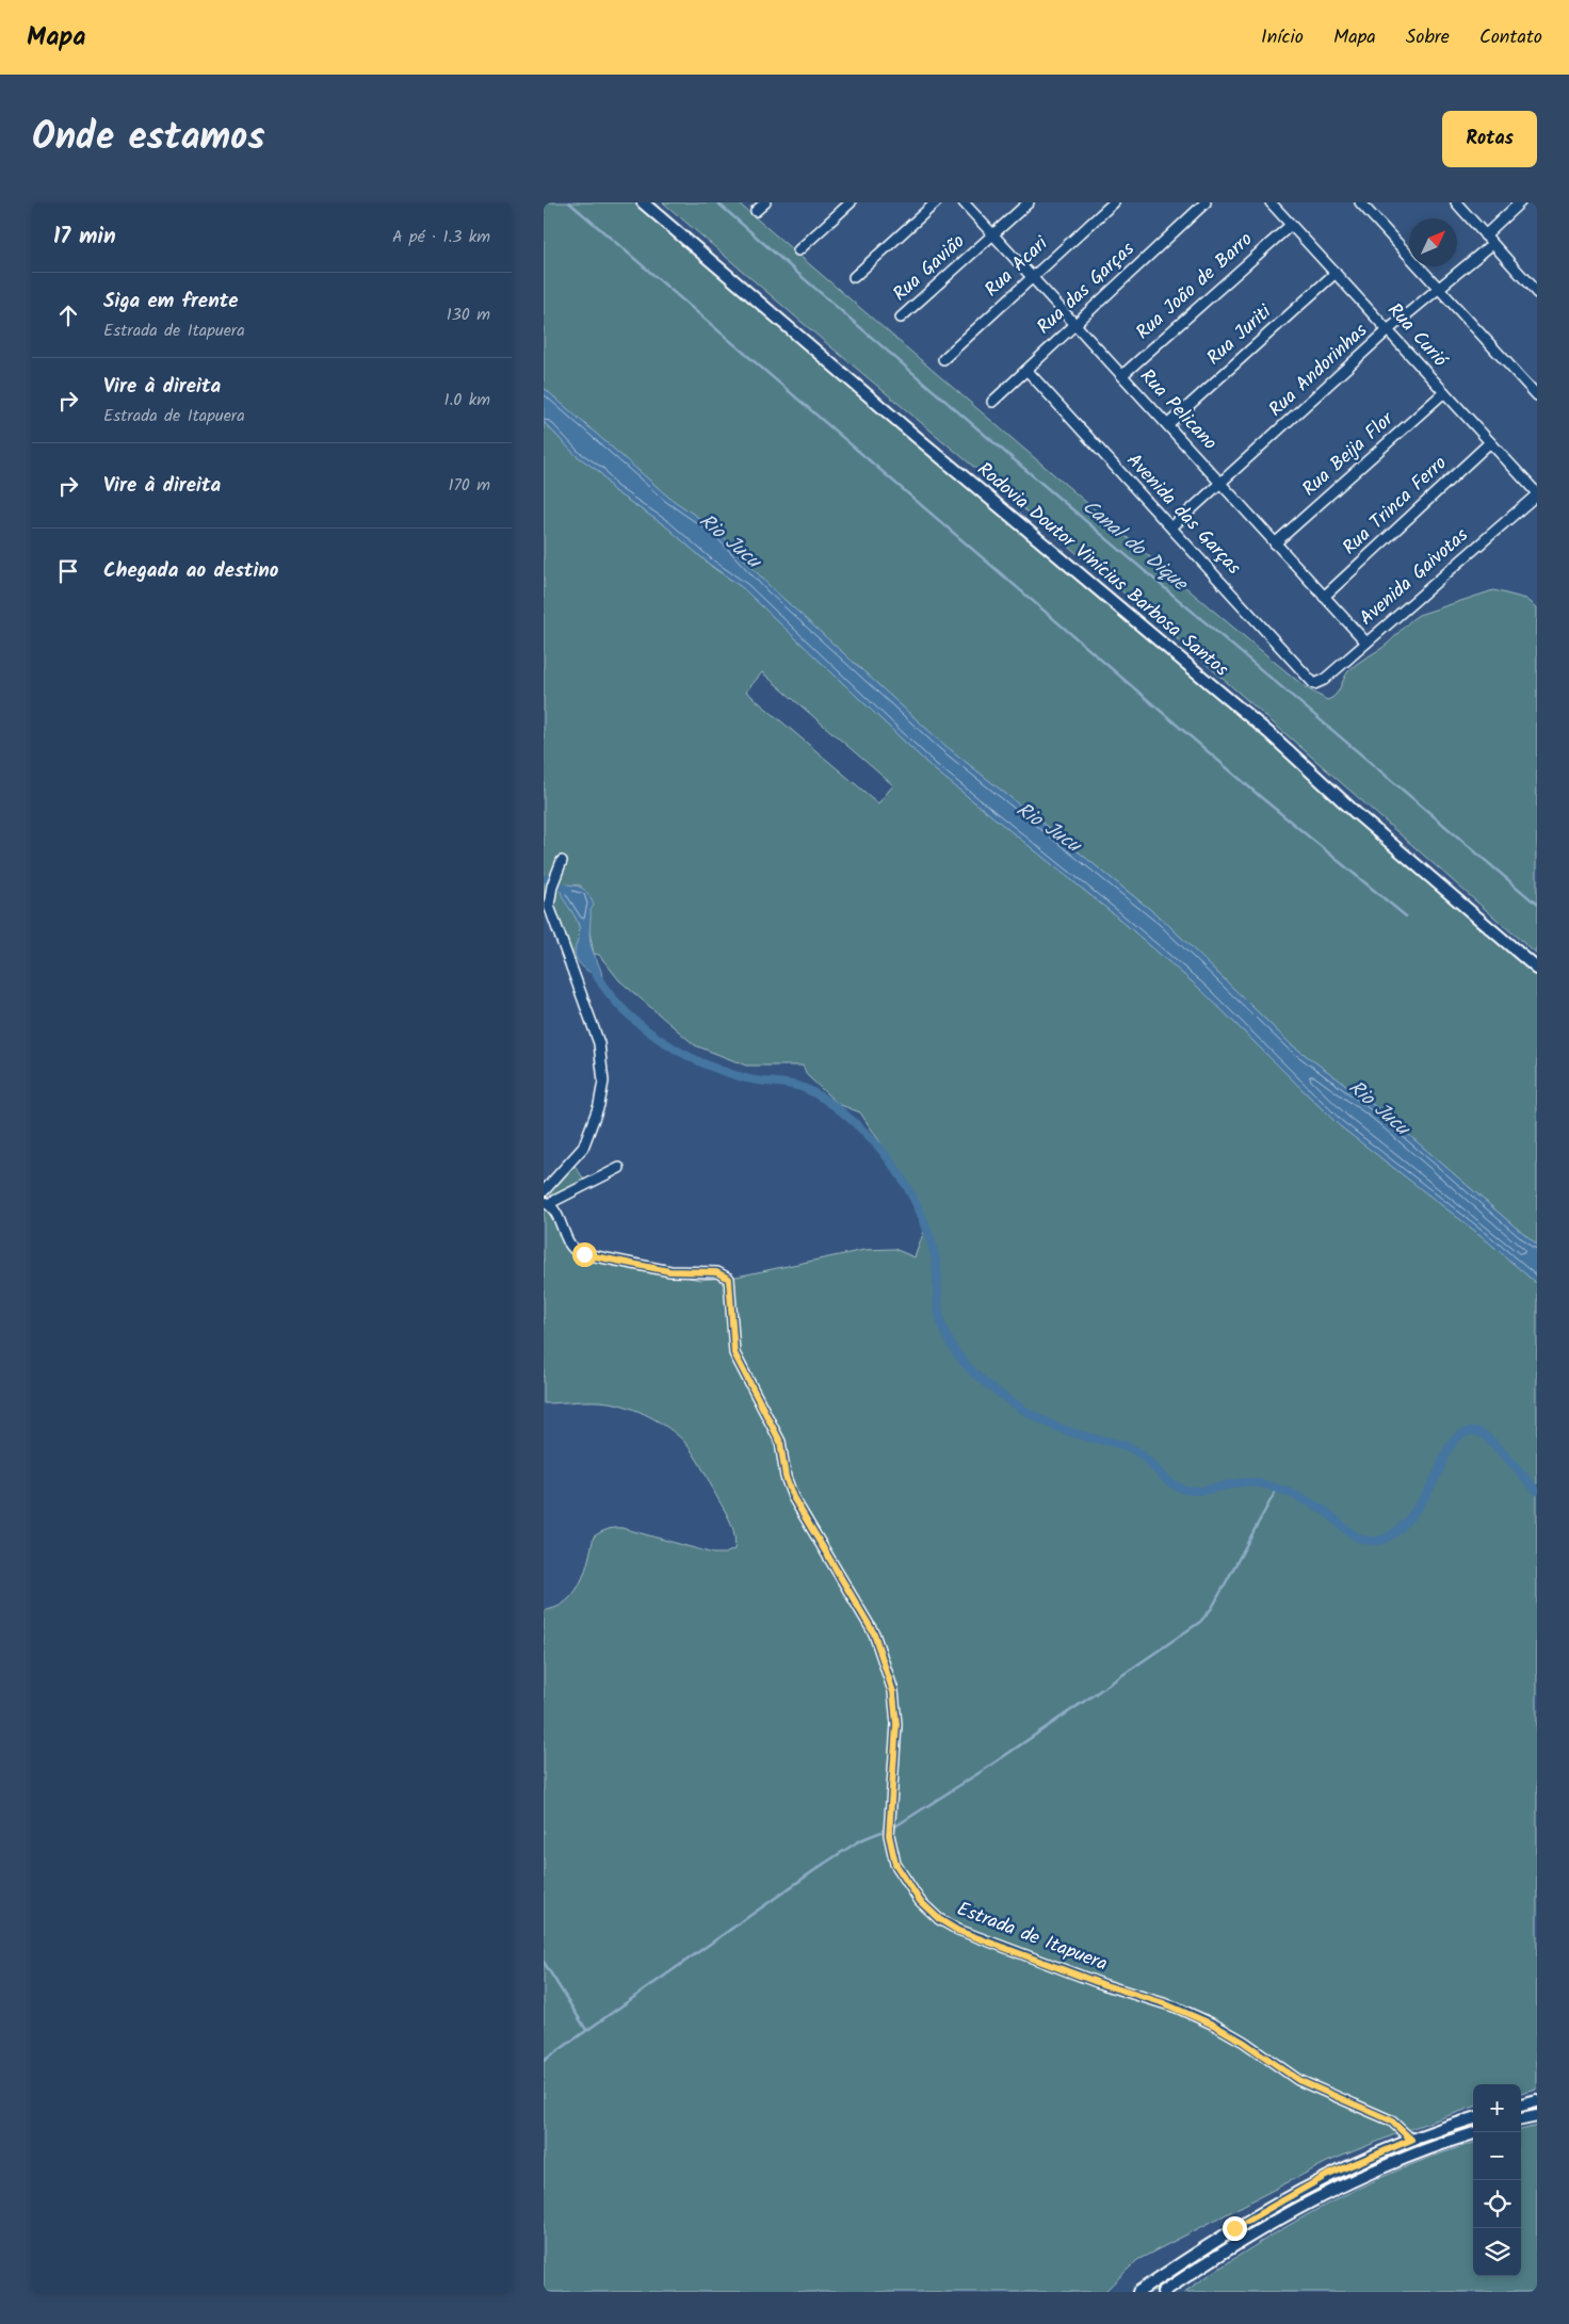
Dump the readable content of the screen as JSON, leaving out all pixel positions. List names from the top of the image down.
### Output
{
  "streets": {
    "main road": ["Rodovia Doutor Vinícius Barbosa Santos"],
    "street": [
      "Rua Acari",
      "Rua Gavião",
      "Rua João de Barro",
      "Rua das Garças",
      "Rua Juriti",
      "Rua Curió",
      "Rua Andorinhas",
      "Rua Pelicano",
      "Rua Beija Flor",
      "Rua Trinca Ferro",
      "Avenida das Garças",
      "Avenida Gaivotas",
      "Estrada de Itapuera"
    ]
  },
  "crossings": [
    ["Rua Acari", "Rua Pelicano"],
    ["Rua Gavião", "Rua Pelicano"],
    ["Rua João de Barro", "Rua Curió"],
    ["Rua João de Barro", "Rua Pelicano"],
    ["Rua das Garças", "Rua Pelicano"],
    ["Rua das Garças", "Avenida das Garças"],
    ["Rua Juriti", "Rua Curió"],
    ["Rua Juriti", "Rua Pelicano"],
    ["Rua Curió", "Rua Andorinhas"],
    ["Rua Curió", "Rua Beija Flor"],
    ["Rua Curió", "Rua Trinca Ferro"],
    ["Rua Curió", "Avenida Gaivotas"],
    ["Rua Andorinhas", "Rua Pelicano"],
    ["Rua Andorinhas", "Avenida das Garças"],
    ["Rua Pelicano", "Rua Beija Flor"],
    ["Rua Pelicano", "Rua Trinca Ferro"],
    ["Rua Pelicano", "Avenida Gaivotas"],
    ["Avenida das Garças", "Avenida Gaivotas"]
  ],
  "water": ["Rio Jucu", "Canal do Dique"],
  "north": "top right",
  "page": {
    "header": "Mapa",
    "nav": [
      "Início",
      "Mapa",
      "Sobre",
      "Contato"
    ],
    "title": "Onde estamos",
    "buttons": "Rotas",
    "heading": ["17 min", "A pé · 1.3 km"],
    "list": [
      ["Siga em frente", "Estrada de Itapuera", "130 m"],
      ["Vire à direita", "Estrada de Itapuera", "1.0 km"],
      ["Vire à direita", "170 m"],
      "Chegada ao destino"
    ],
    "map_buttons": ["+", "−"]
  }
}
